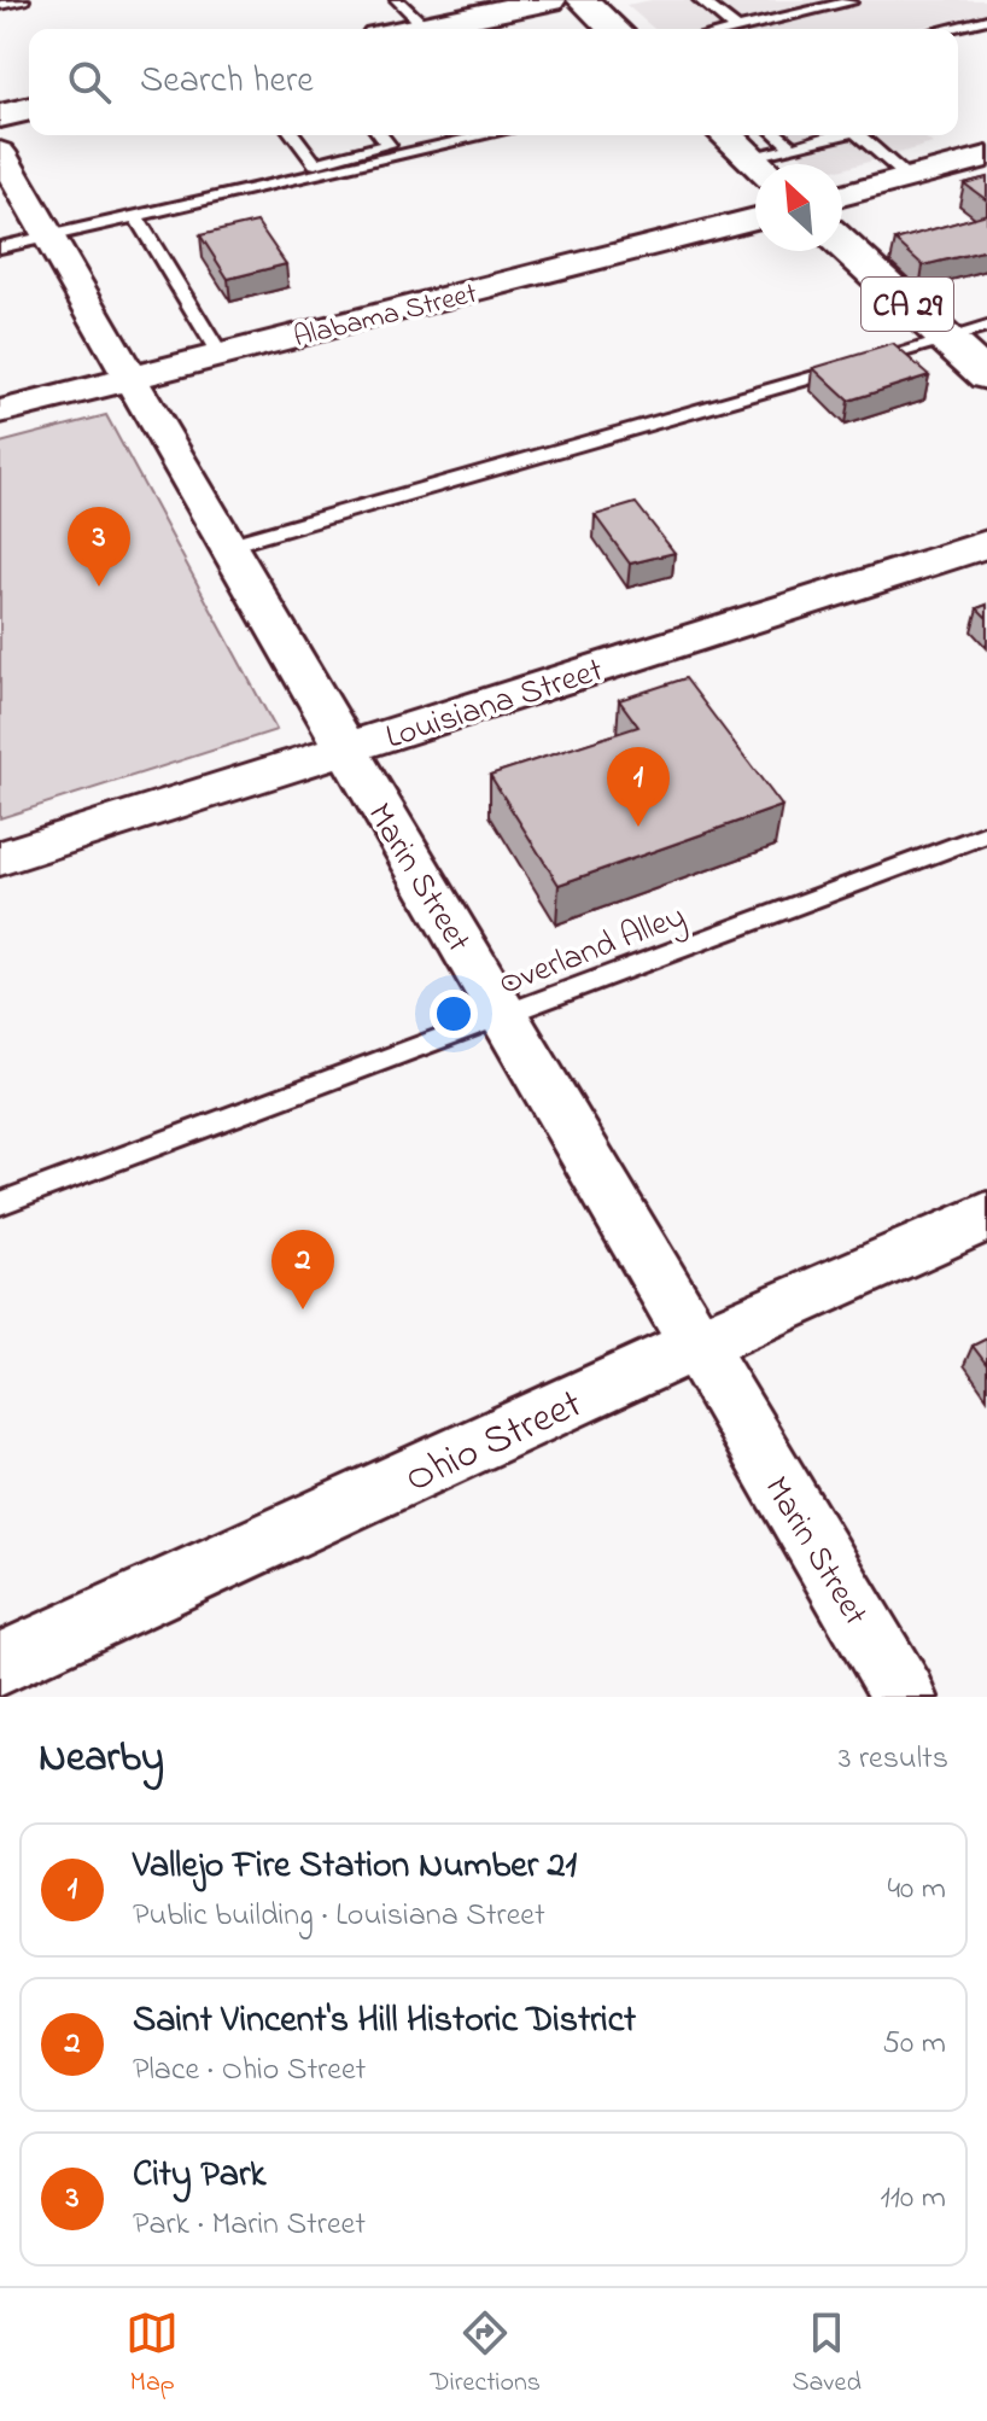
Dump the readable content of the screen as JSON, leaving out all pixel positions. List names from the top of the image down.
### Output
{
  "streets": {
    "main road": ["CA 29"],
    "street": [
      "Alabama Street",
      "Louisiana Street",
      "Marin Street",
      "Ohio Street"
    ],
    "lane": ["Overland Alley"]
  },
  "crossings": [
    ["Alabama Street", "Marin Street"],
    ["Louisiana Street", "Marin Street"],
    ["Marin Street", "Overland Alley"],
    ["Marin Street", "Ohio Street"]
  ],
  "north": "top left",
  "page": {
    "search": "Search here",
    "pins": ["3", "1", "2"],
    "heading": ["Nearby", "3 results"],
    "list": [
      {
        "mark": "1",
        "name": "Vallejo Fire Station Number 21",
        "note": "Public building · Louisiana Street",
        "value": "40 m"
      },
      {
        "mark": "2",
        "name": "Saint Vincent's Hill Historic District",
        "note": "Place · Ohio Street",
        "value": "50 m"
      },
      {
        "mark": "3",
        "name": "City Park",
        "note": "Park · Marin Street",
        "value": "110 m"
      }
    ],
    "nav": ["Map", "Directions", "Saved"]
  }
}
